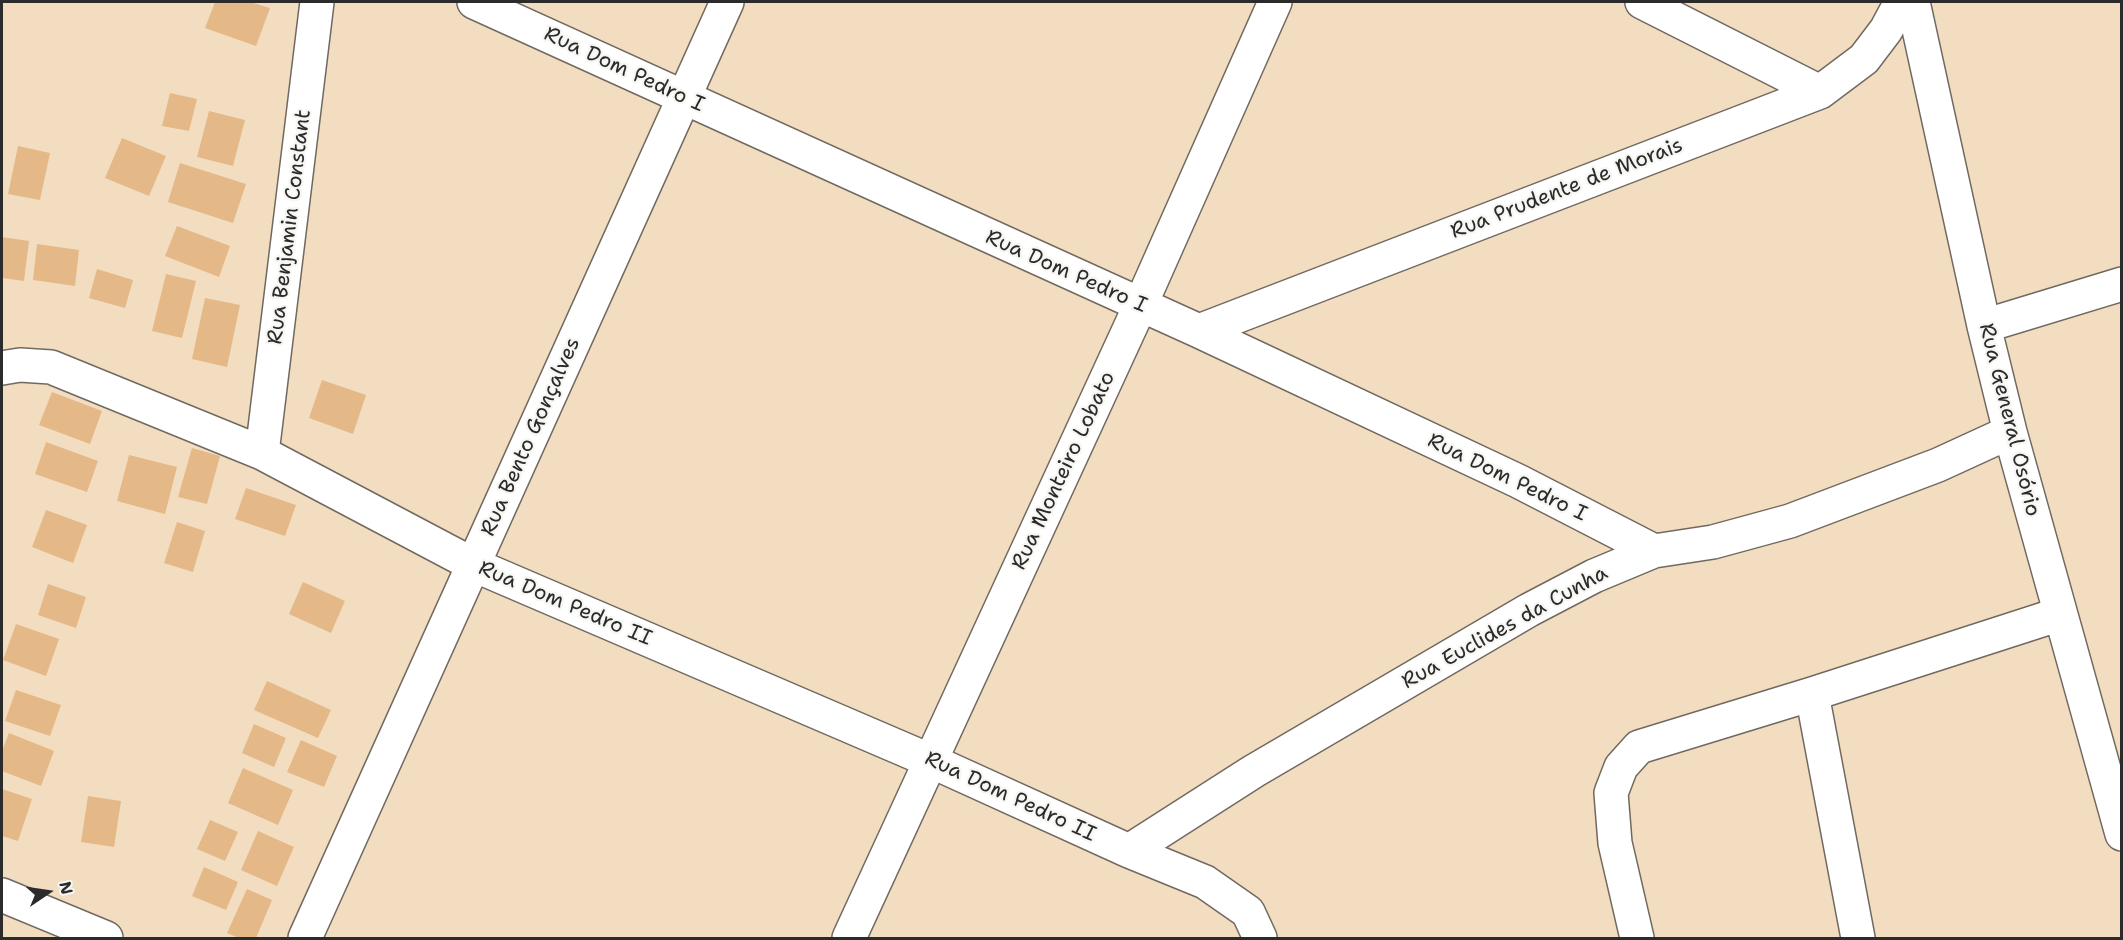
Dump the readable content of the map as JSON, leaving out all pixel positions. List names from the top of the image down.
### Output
{
  "streets": {
    "street": [
      "Rua Dom Pedro I",
      "Rua Prudente de Morais",
      "Rua Benjamin Constant",
      "Rua General Osório",
      "Rua Bento Gonçalves",
      "Rua Monteiro Lobato",
      "Rua Dom Pedro II",
      "Rua Euclides da Cunha"
    ]
  },
  "crossings": [
    ["Rua Dom Pedro I", "Rua Prudente de Morais"],
    ["Rua Dom Pedro I", "Rua Bento Gonçalves"],
    ["Rua Dom Pedro I", "Rua Monteiro Lobato"],
    ["Rua Dom Pedro I", "Rua Euclides da Cunha"],
    ["Rua Benjamin Constant", "Rua Dom Pedro II"],
    ["Rua General Osório", "Rua Euclides da Cunha"],
    ["Rua Bento Gonçalves", "Rua Dom Pedro II"],
    ["Rua Monteiro Lobato", "Rua Dom Pedro II"],
    ["Rua Dom Pedro II", "Rua Euclides da Cunha"]
  ],
  "north": "right"
}
